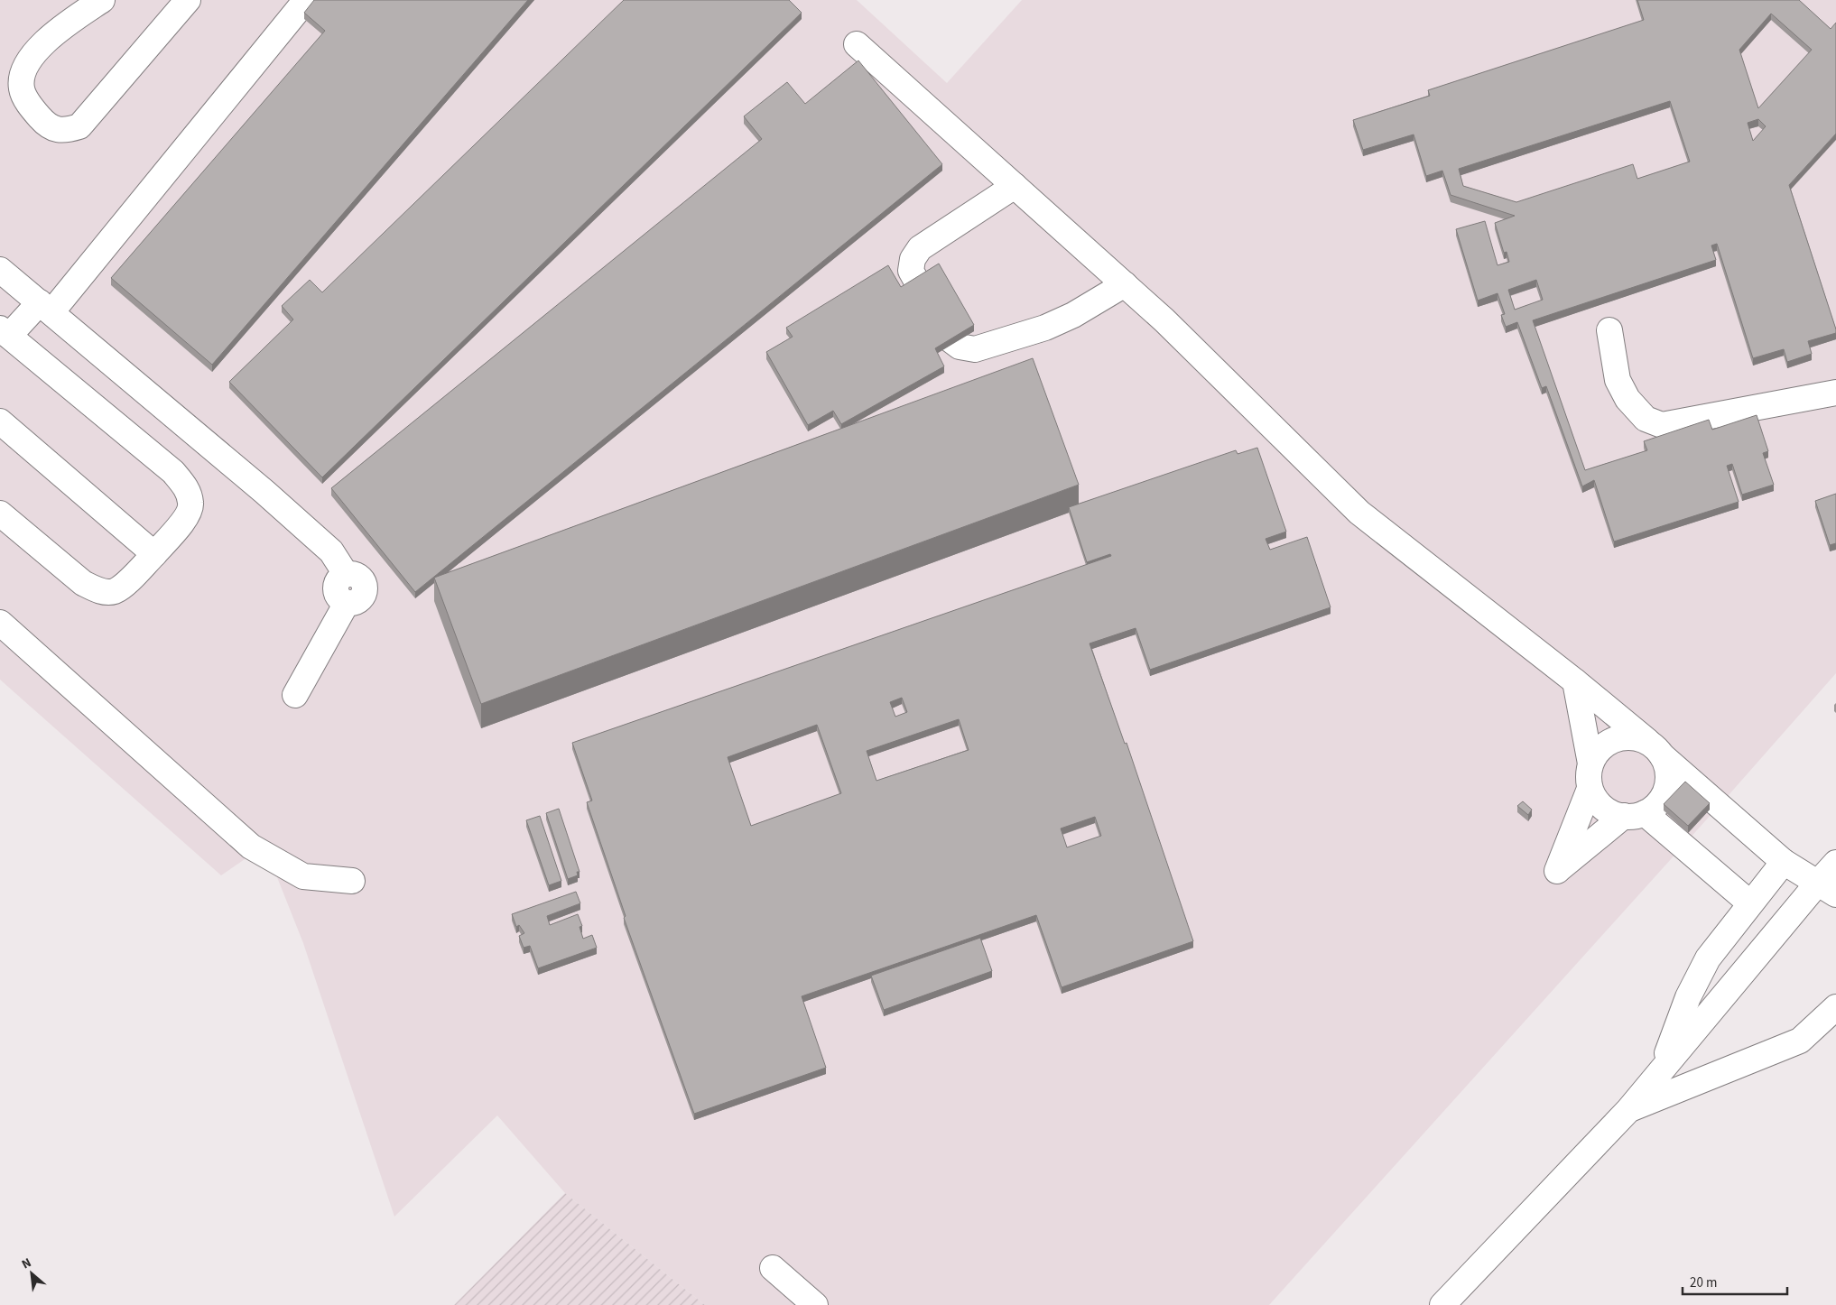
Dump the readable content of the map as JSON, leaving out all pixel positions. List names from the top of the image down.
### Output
{
  "scale_bar": "20 m",
  "north": "top left"
}
